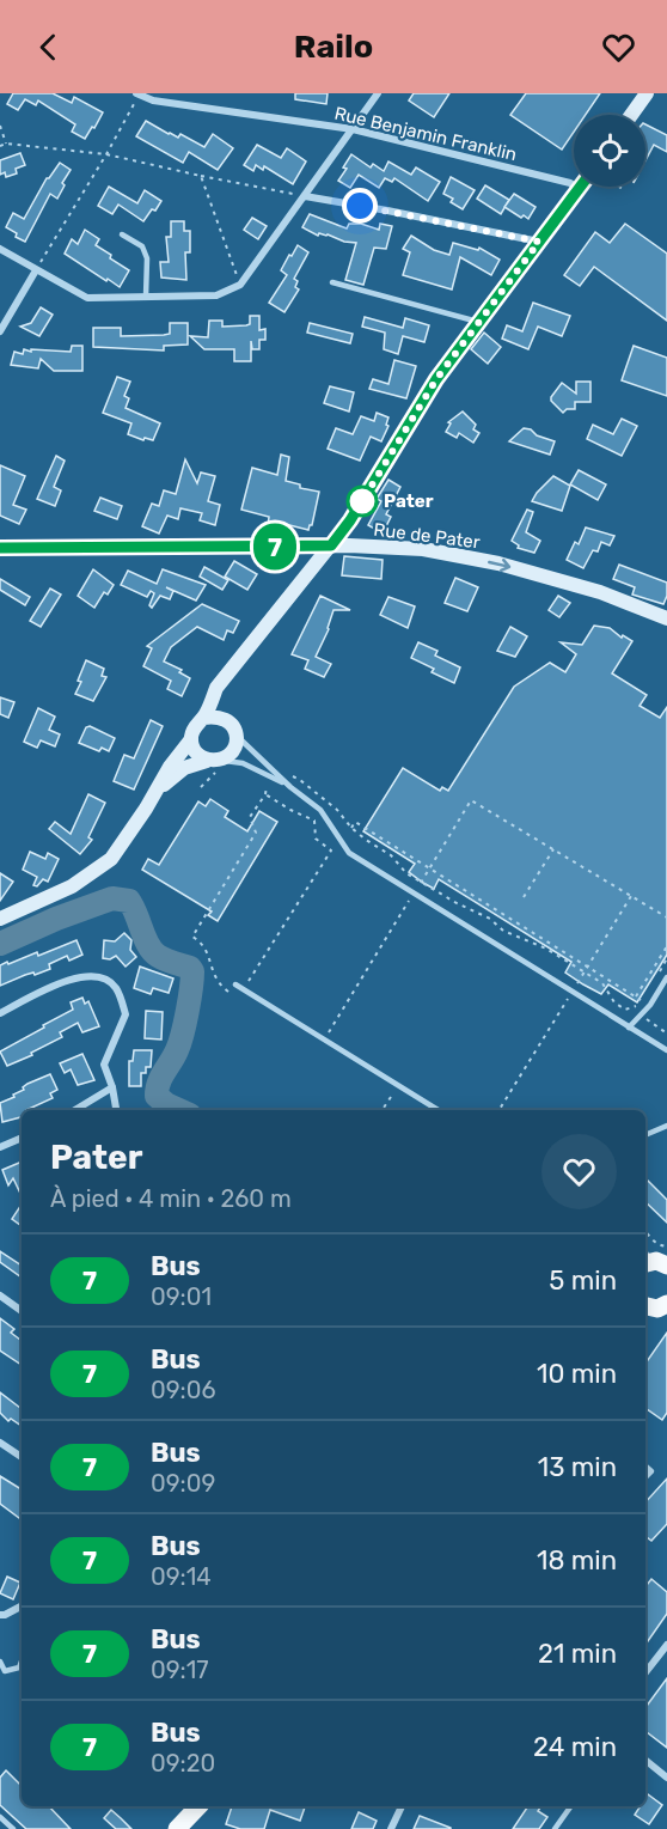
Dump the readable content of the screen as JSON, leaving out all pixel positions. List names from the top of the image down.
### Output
{
  "streets": {
    "street": ["Rue Benjamin Franklin", "Rue de Pater"]
  },
  "one_way": ["Rue de Pater"],
  "places": ["Pater"],
  "lines": ["bus line 7"],
  "page": {
    "header": "Railo",
    "on_map": "7",
    "heading": ["Pater", "À pied · 4 min · 260 m"],
    "list": [
      {
        "mark": "7",
        "name": "Bus",
        "note": "09:01",
        "value": "5 min"
      },
      {
        "mark": "7",
        "name": "Bus",
        "note": "09:06",
        "value": "10 min"
      },
      {
        "mark": "7",
        "name": "Bus",
        "note": "09:09",
        "value": "13 min"
      },
      {
        "mark": "7",
        "name": "Bus",
        "note": "09:14",
        "value": "18 min"
      },
      {
        "mark": "7",
        "name": "Bus",
        "note": "09:17",
        "value": "21 min"
      },
      {
        "mark": "7",
        "name": "Bus",
        "note": "09:20",
        "value": "24 min"
      }
    ]
  }
}
